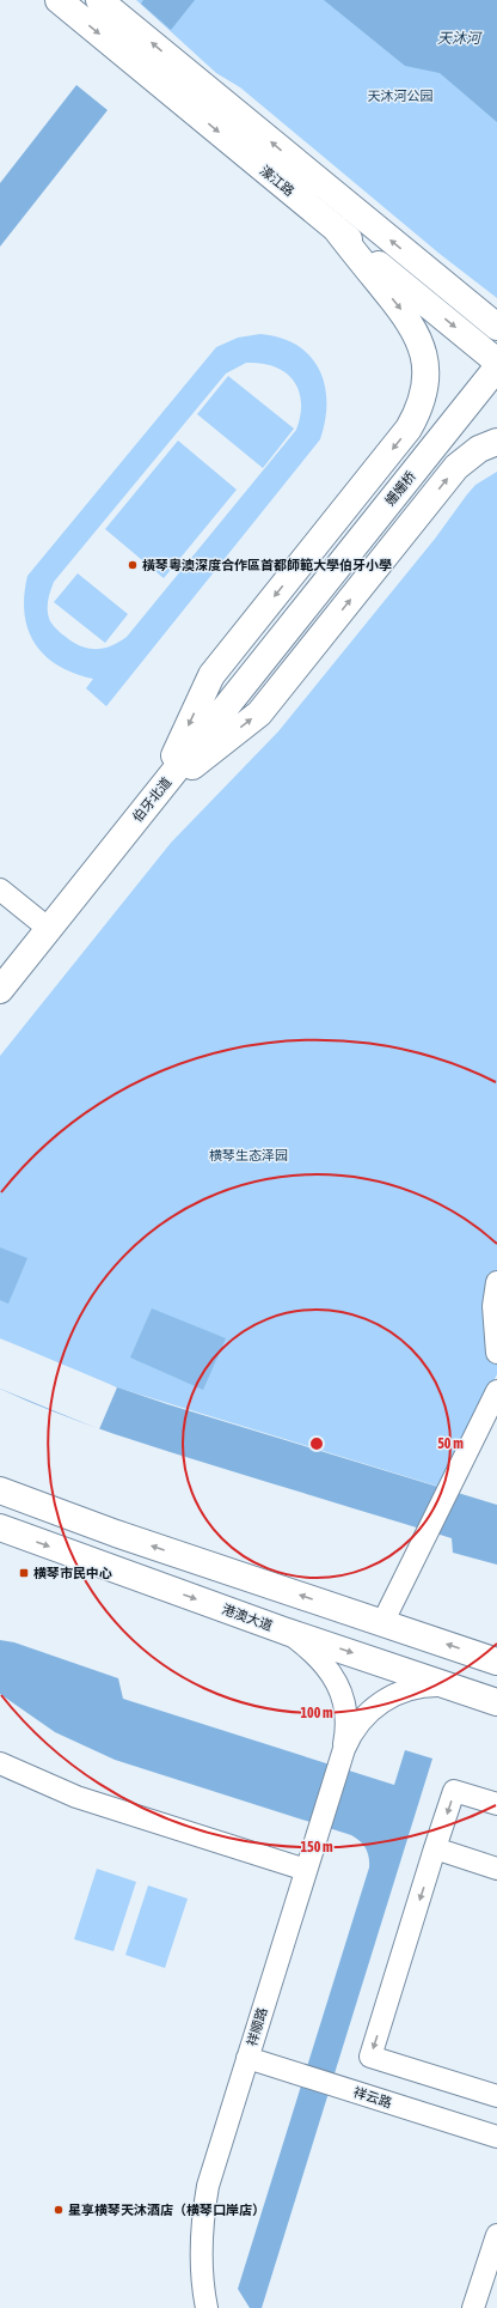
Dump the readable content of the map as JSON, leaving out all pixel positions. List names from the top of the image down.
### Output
{
  "streets": {
    "main road": [
      "濠江路",
      "姗姗桥",
      "伯牙北道",
      "港澳大道"
    ],
    "street": ["祥顺路", "祥云路"]
  },
  "crossings": [
    ["姗姗桥", "伯牙北道"],
    ["港澳大道", "祥顺路"],
    ["祥顺路", "祥云路"]
  ],
  "water": ["天沐河"],
  "parks": ["天沐河公园", "横琴生态泽园"],
  "places": {
    "other": ["橫琴粵澳深度合作區首都師範大學伯牙小學", "星享横琴天沐酒店（横琴口岸店）"],
    "transit": ["横琴市民中心"]
  },
  "rings": ["50 m", "100 m", "150 m"]
}
